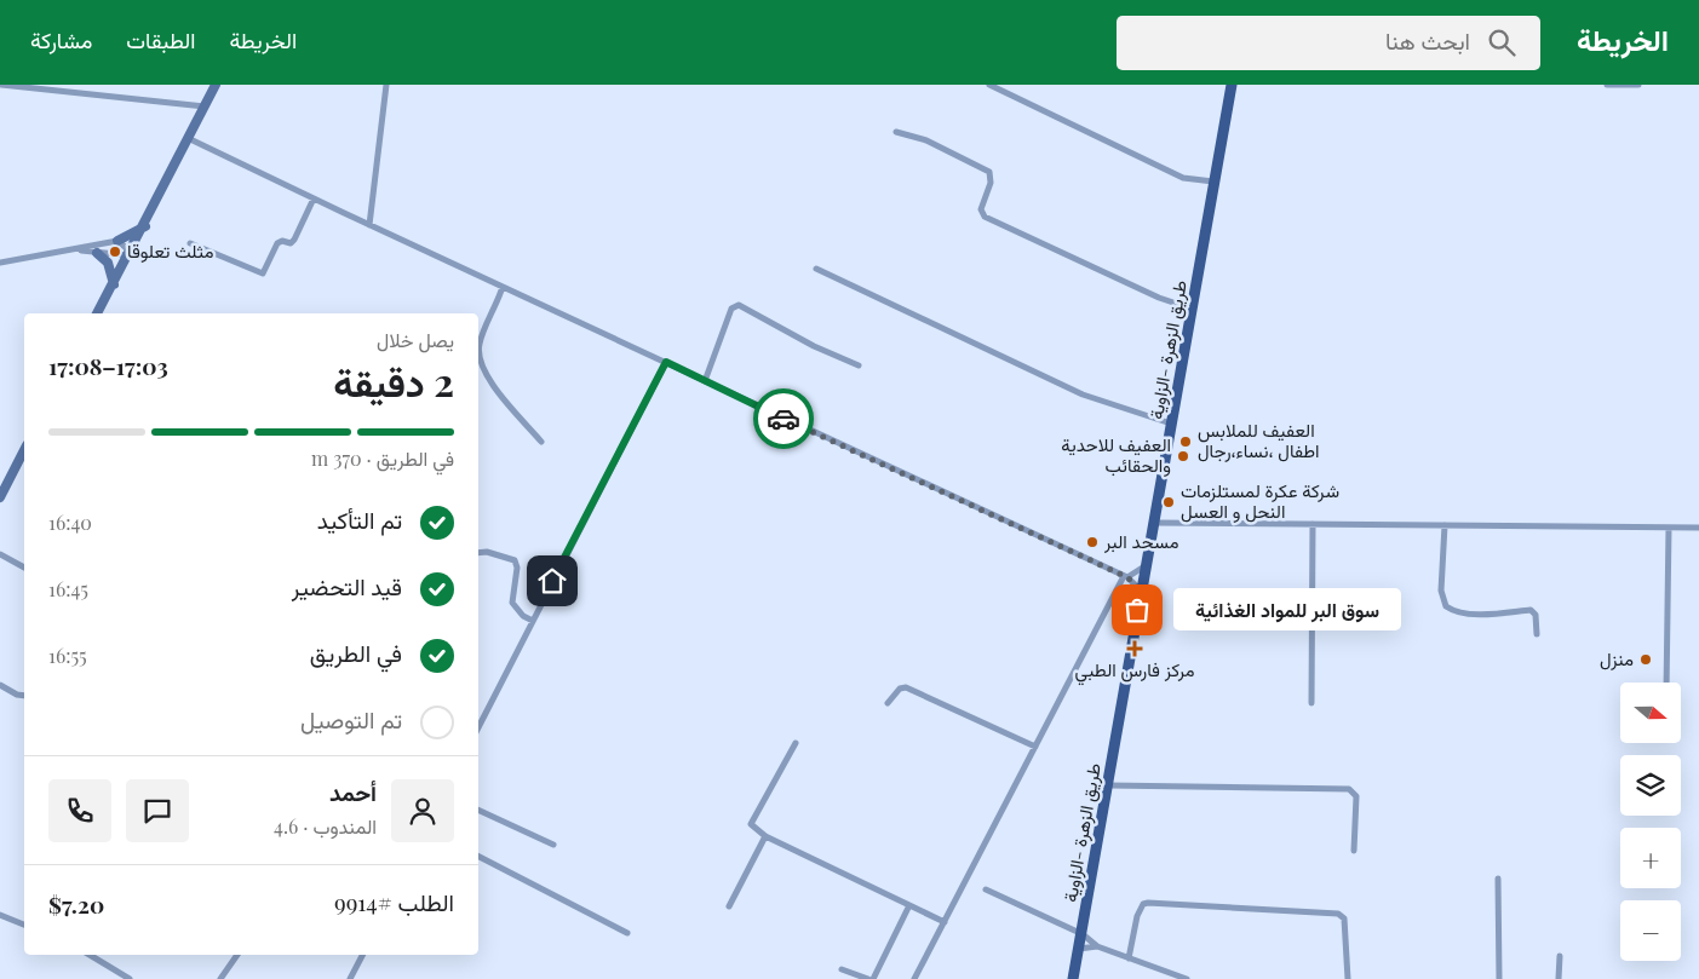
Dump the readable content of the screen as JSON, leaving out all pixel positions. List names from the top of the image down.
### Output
{
  "streets": {
    "main road": ["طريق الزهرة -الزاوية"]
  },
  "places": {
    "other": [
      "مثلث تعلوقا",
      "العفيف للملابس اطفال ،نساء،رجال",
      "العفيف للاحدية والحقائب",
      "شركة عكرة لمستلزمات النحل و العسل",
      "مسحد البر",
      "سوق البر للمواد الغذائية",
      "منزل"
    ],
    "health": ["مركز فارس الطبي"]
  },
  "north": "right",
  "page": {
    "header": "الخريطة",
    "search": "ابحث هنا",
    "nav": ["الخريطة", "الطبقات", "مشاركة"],
    "heading": ["2 دقيقة", "يصل خلال", "17:03–17:08"],
    "panel": [
      "أحمد",
      "المندوب · 4.6",
      "الطلب #9914",
      "$7.20"
    ],
    "bar": "في الطريق · 370 m",
    "list": [
      ["تم التأكيد", "16:40"],
      ["قيد التحضير", "16:45"],
      ["في الطريق", "16:55"],
      "تم التوصيل"
    ],
    "bubble": "سوق البر للمواد الغذائية",
    "map_buttons": ["+", "−"]
  }
}
